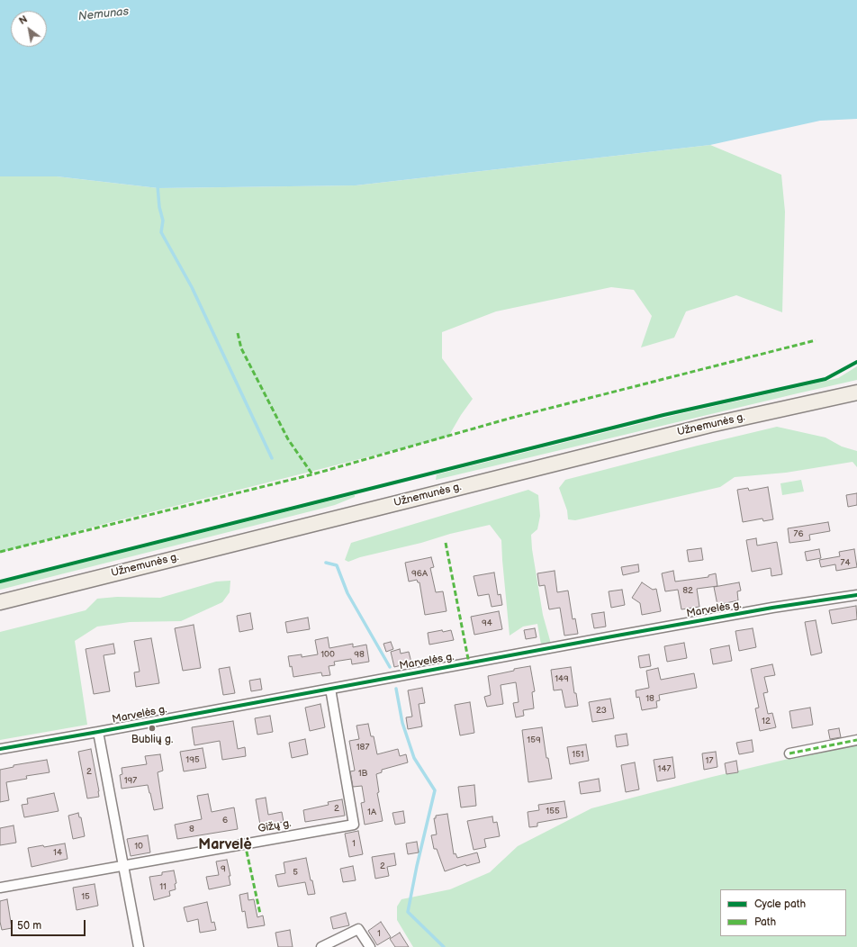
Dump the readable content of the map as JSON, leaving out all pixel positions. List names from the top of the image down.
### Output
{
  "streets": {
    "main road": ["Užnemunės g."],
    "street": ["Marvelės g.", "Gižų g."]
  },
  "crossings": [
    ["Marvelės g.", "Gižų g."]
  ],
  "districts": ["Marvelė"],
  "water": ["Nemunas"],
  "places": ["Bublių g."],
  "house_numbers": [
    "76",
    "74",
    "96A",
    "82",
    "94",
    "100",
    "98",
    "149",
    "18",
    "23",
    "12",
    "159",
    "187",
    "151",
    "195",
    "17",
    "147",
    "2",
    "1B",
    "197",
    "2",
    "155",
    "1A",
    "6",
    "8",
    "1",
    "10",
    "14",
    "2",
    "9",
    "5",
    "11",
    "15",
    "1"
  ],
  "legend": ["Cycle path", "Path"],
  "scale_bar": "50 m",
  "north": "top left"
}
